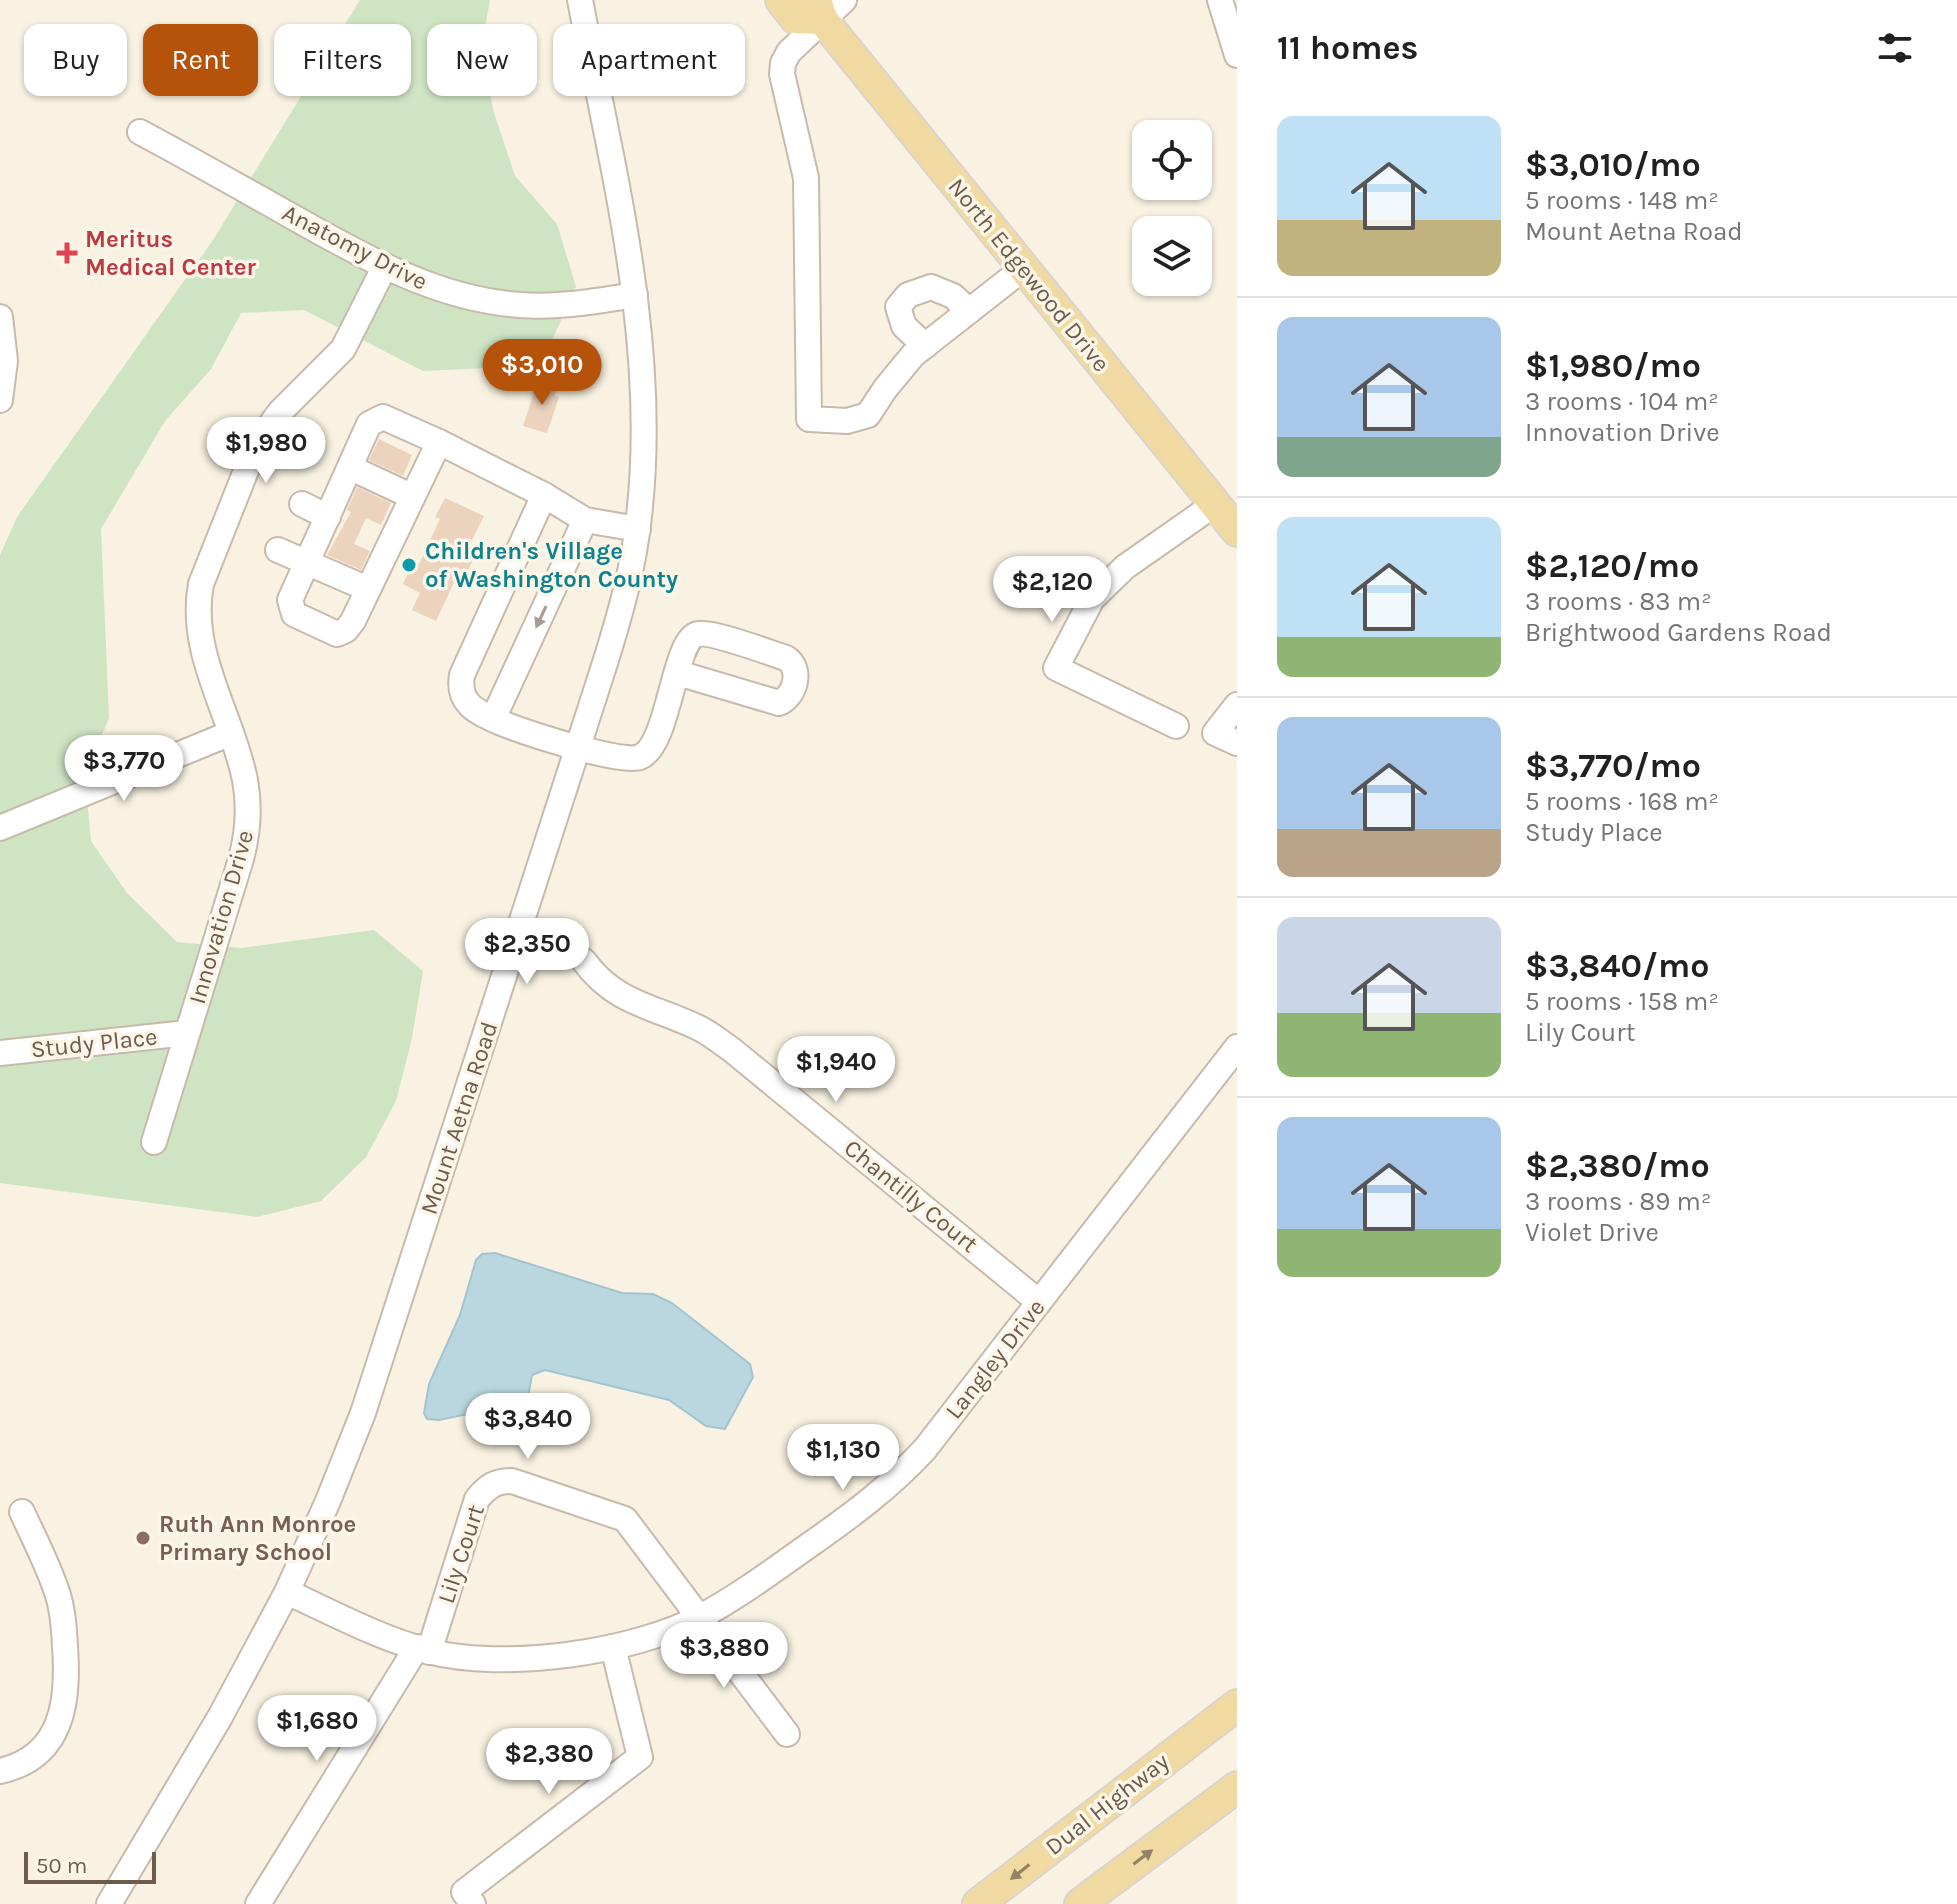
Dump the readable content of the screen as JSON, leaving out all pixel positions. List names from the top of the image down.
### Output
{
  "streets": {
    "main road": ["North Edgewood Drive", "Dual Highway"],
    "street": [
      "Anatomy Drive",
      "Innovation Drive",
      "Study Place",
      "Mount Aetna Road",
      "Chantilly Court",
      "Langley Drive",
      "Lily Court"
    ]
  },
  "crossings": [
    ["Anatomy Drive", "Innovation Drive"],
    ["Anatomy Drive", "Mount Aetna Road"],
    ["Innovation Drive", "Study Place"],
    ["Mount Aetna Road", "Langley Drive"],
    ["Chantilly Court", "Langley Drive"],
    ["Langley Drive", "Lily Court"]
  ],
  "places": {
    "health": ["Meritus Medical Center"],
    "other": ["Children's Village of Washington County", "Ruth Ann Monroe Primary School"]
  },
  "scale_bar": "50 m",
  "page": {
    "heading": "11 homes",
    "chip": [
      "Buy",
      "Rent",
      "Filters",
      "New",
      "Apartment"
    ],
    "list": [
      {
        "name": "$3,010/mo",
        "note": "5 rooms · 148 m² · Mount Aetna Road"
      },
      {
        "name": "$1,980/mo",
        "note": "3 rooms · 104 m² · Innovation Drive"
      },
      {
        "name": "$2,120/mo",
        "note": "3 rooms · 83 m² · Brightwood Gardens Road"
      },
      {
        "name": "$3,770/mo",
        "note": "5 rooms · 168 m² · Study Place"
      },
      {
        "name": "$3,840/mo",
        "note": "5 rooms · 158 m² · Lily Court"
      },
      {
        "name": "$2,380/mo",
        "note": "3 rooms · 89 m² · Violet Drive"
      }
    ],
    "price": [
      "$3,010",
      "$1,980",
      "$2,120",
      "$3,770",
      "$2,350",
      "$1,940",
      "$3,840",
      "$1,130",
      "$3,880",
      "$1,680",
      "$2,380"
    ],
    "scale": "50 m"
  }
}
